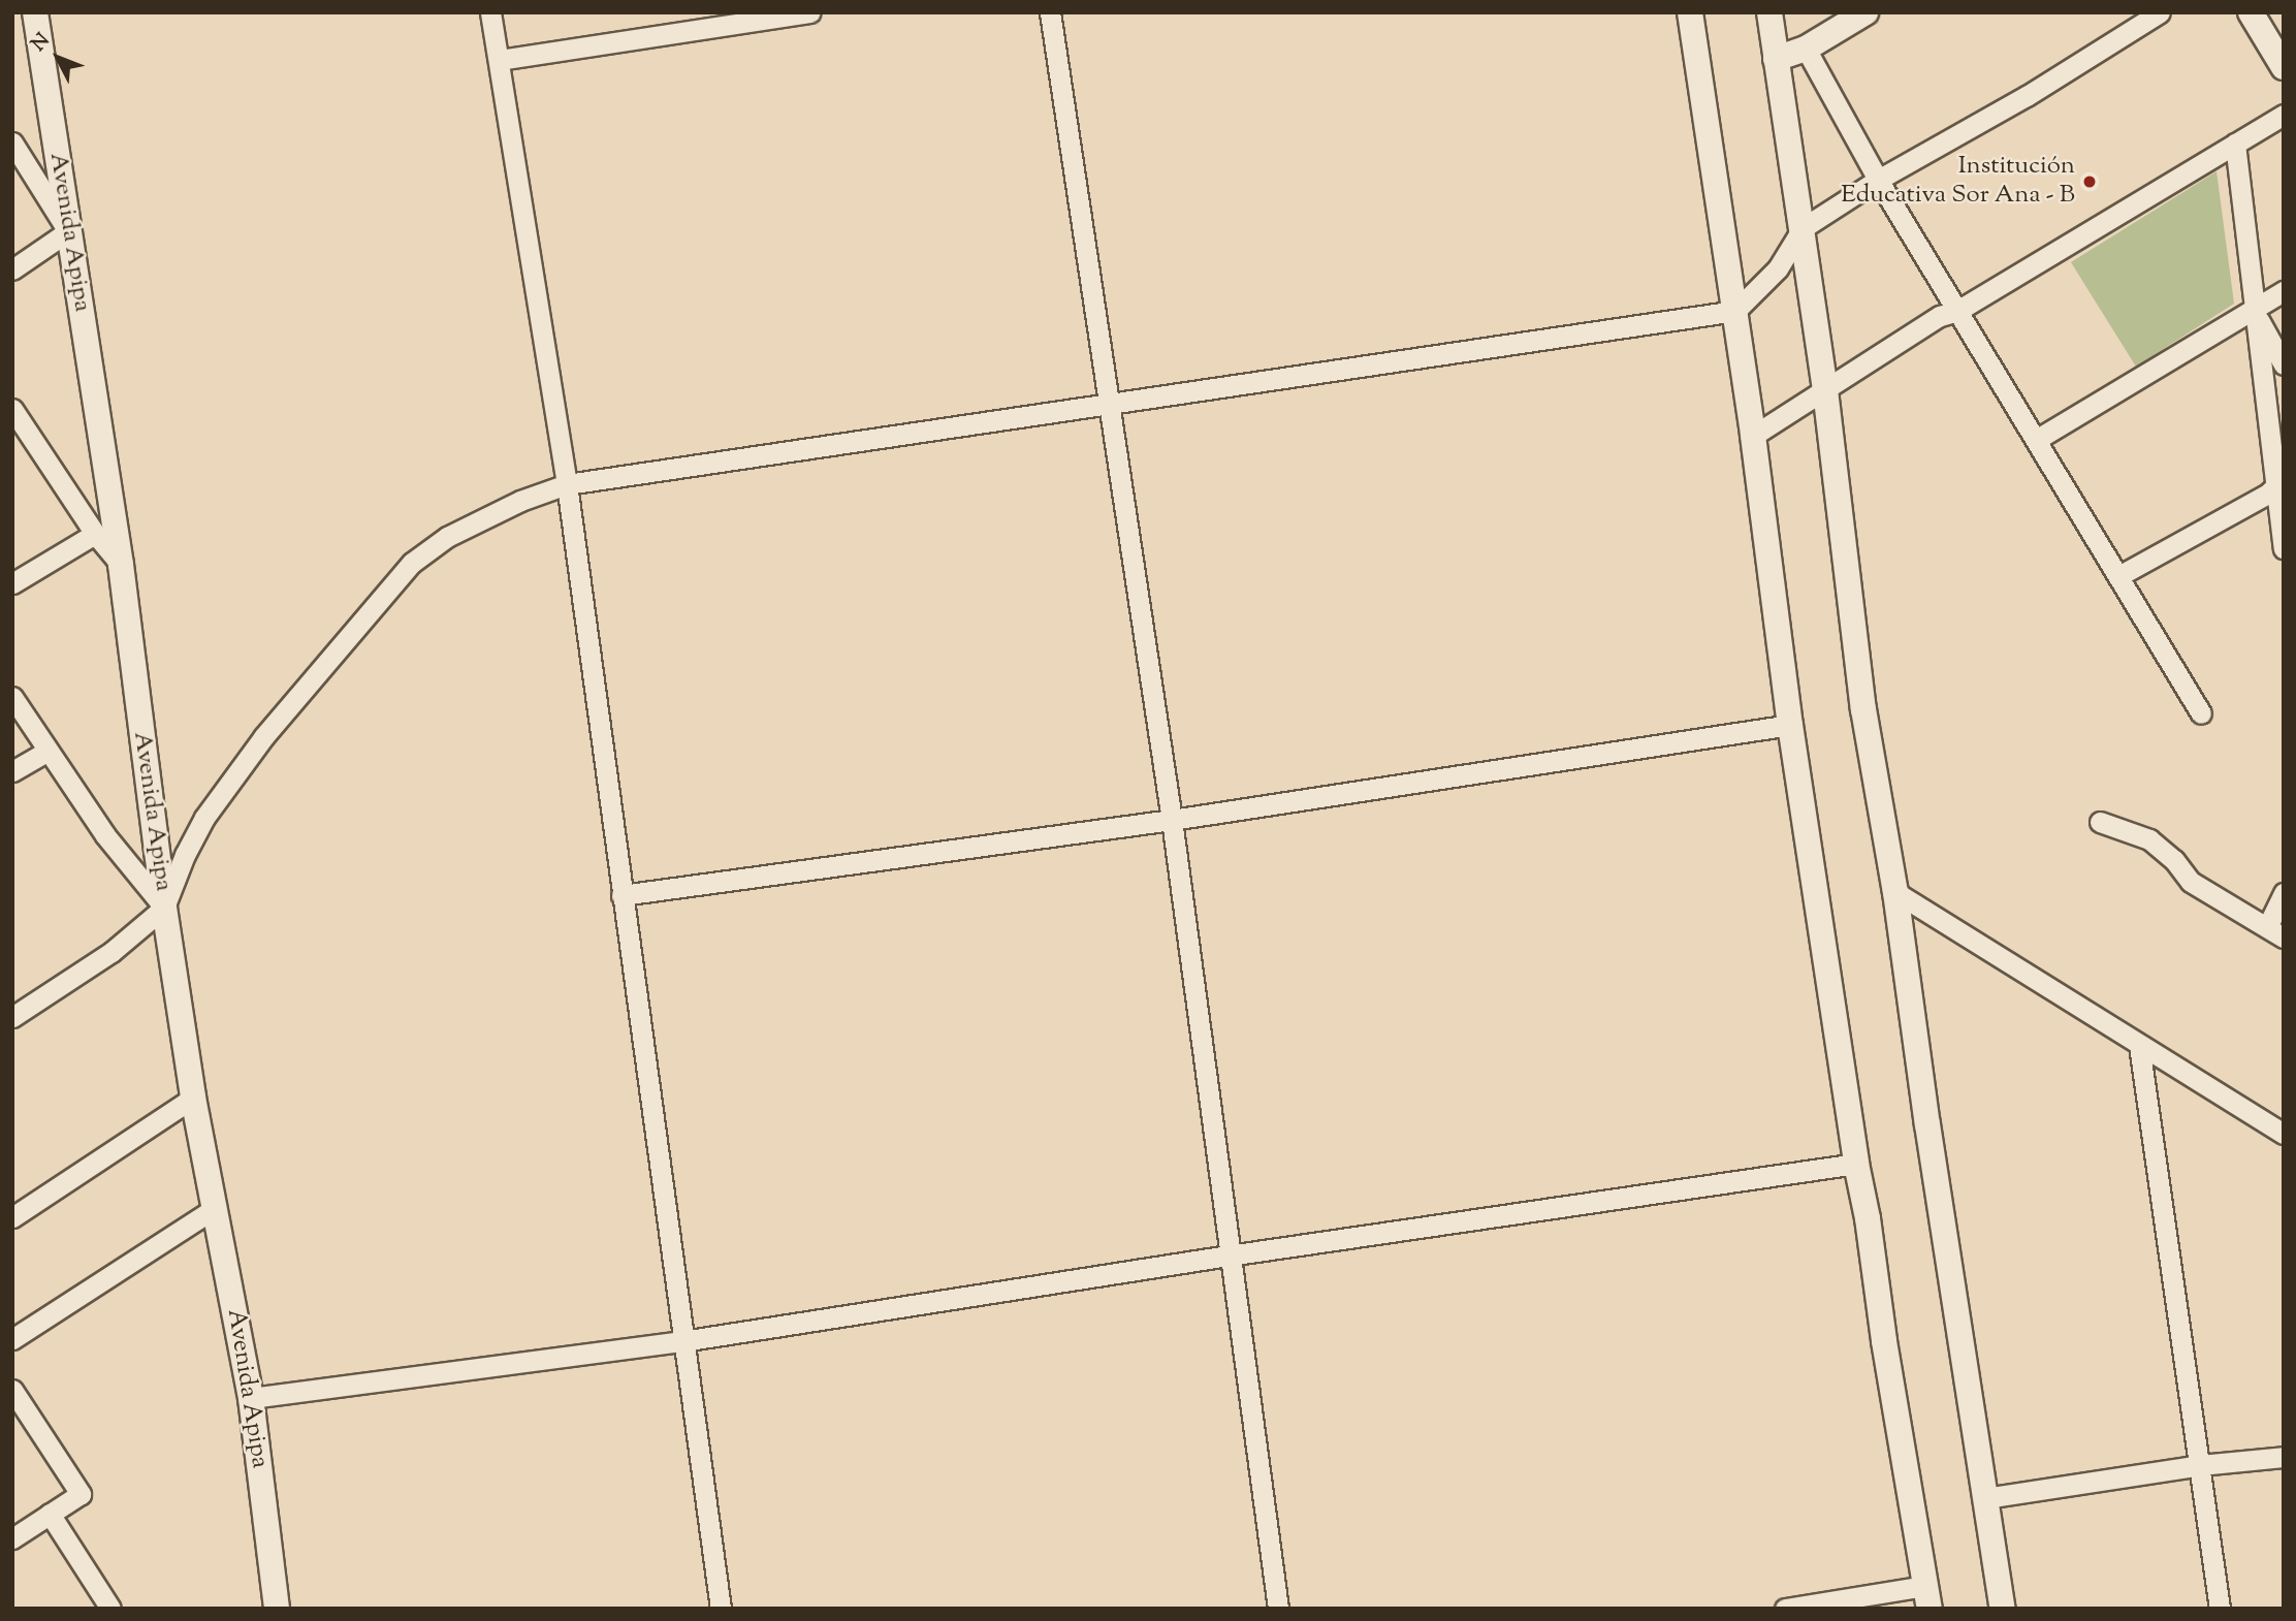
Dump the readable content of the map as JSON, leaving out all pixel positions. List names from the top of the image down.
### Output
{
  "streets": {
    "street": ["Avenida Apipa"]
  },
  "places": ["Institución Educativa Sor Ana - B"],
  "north": "top left"
}
